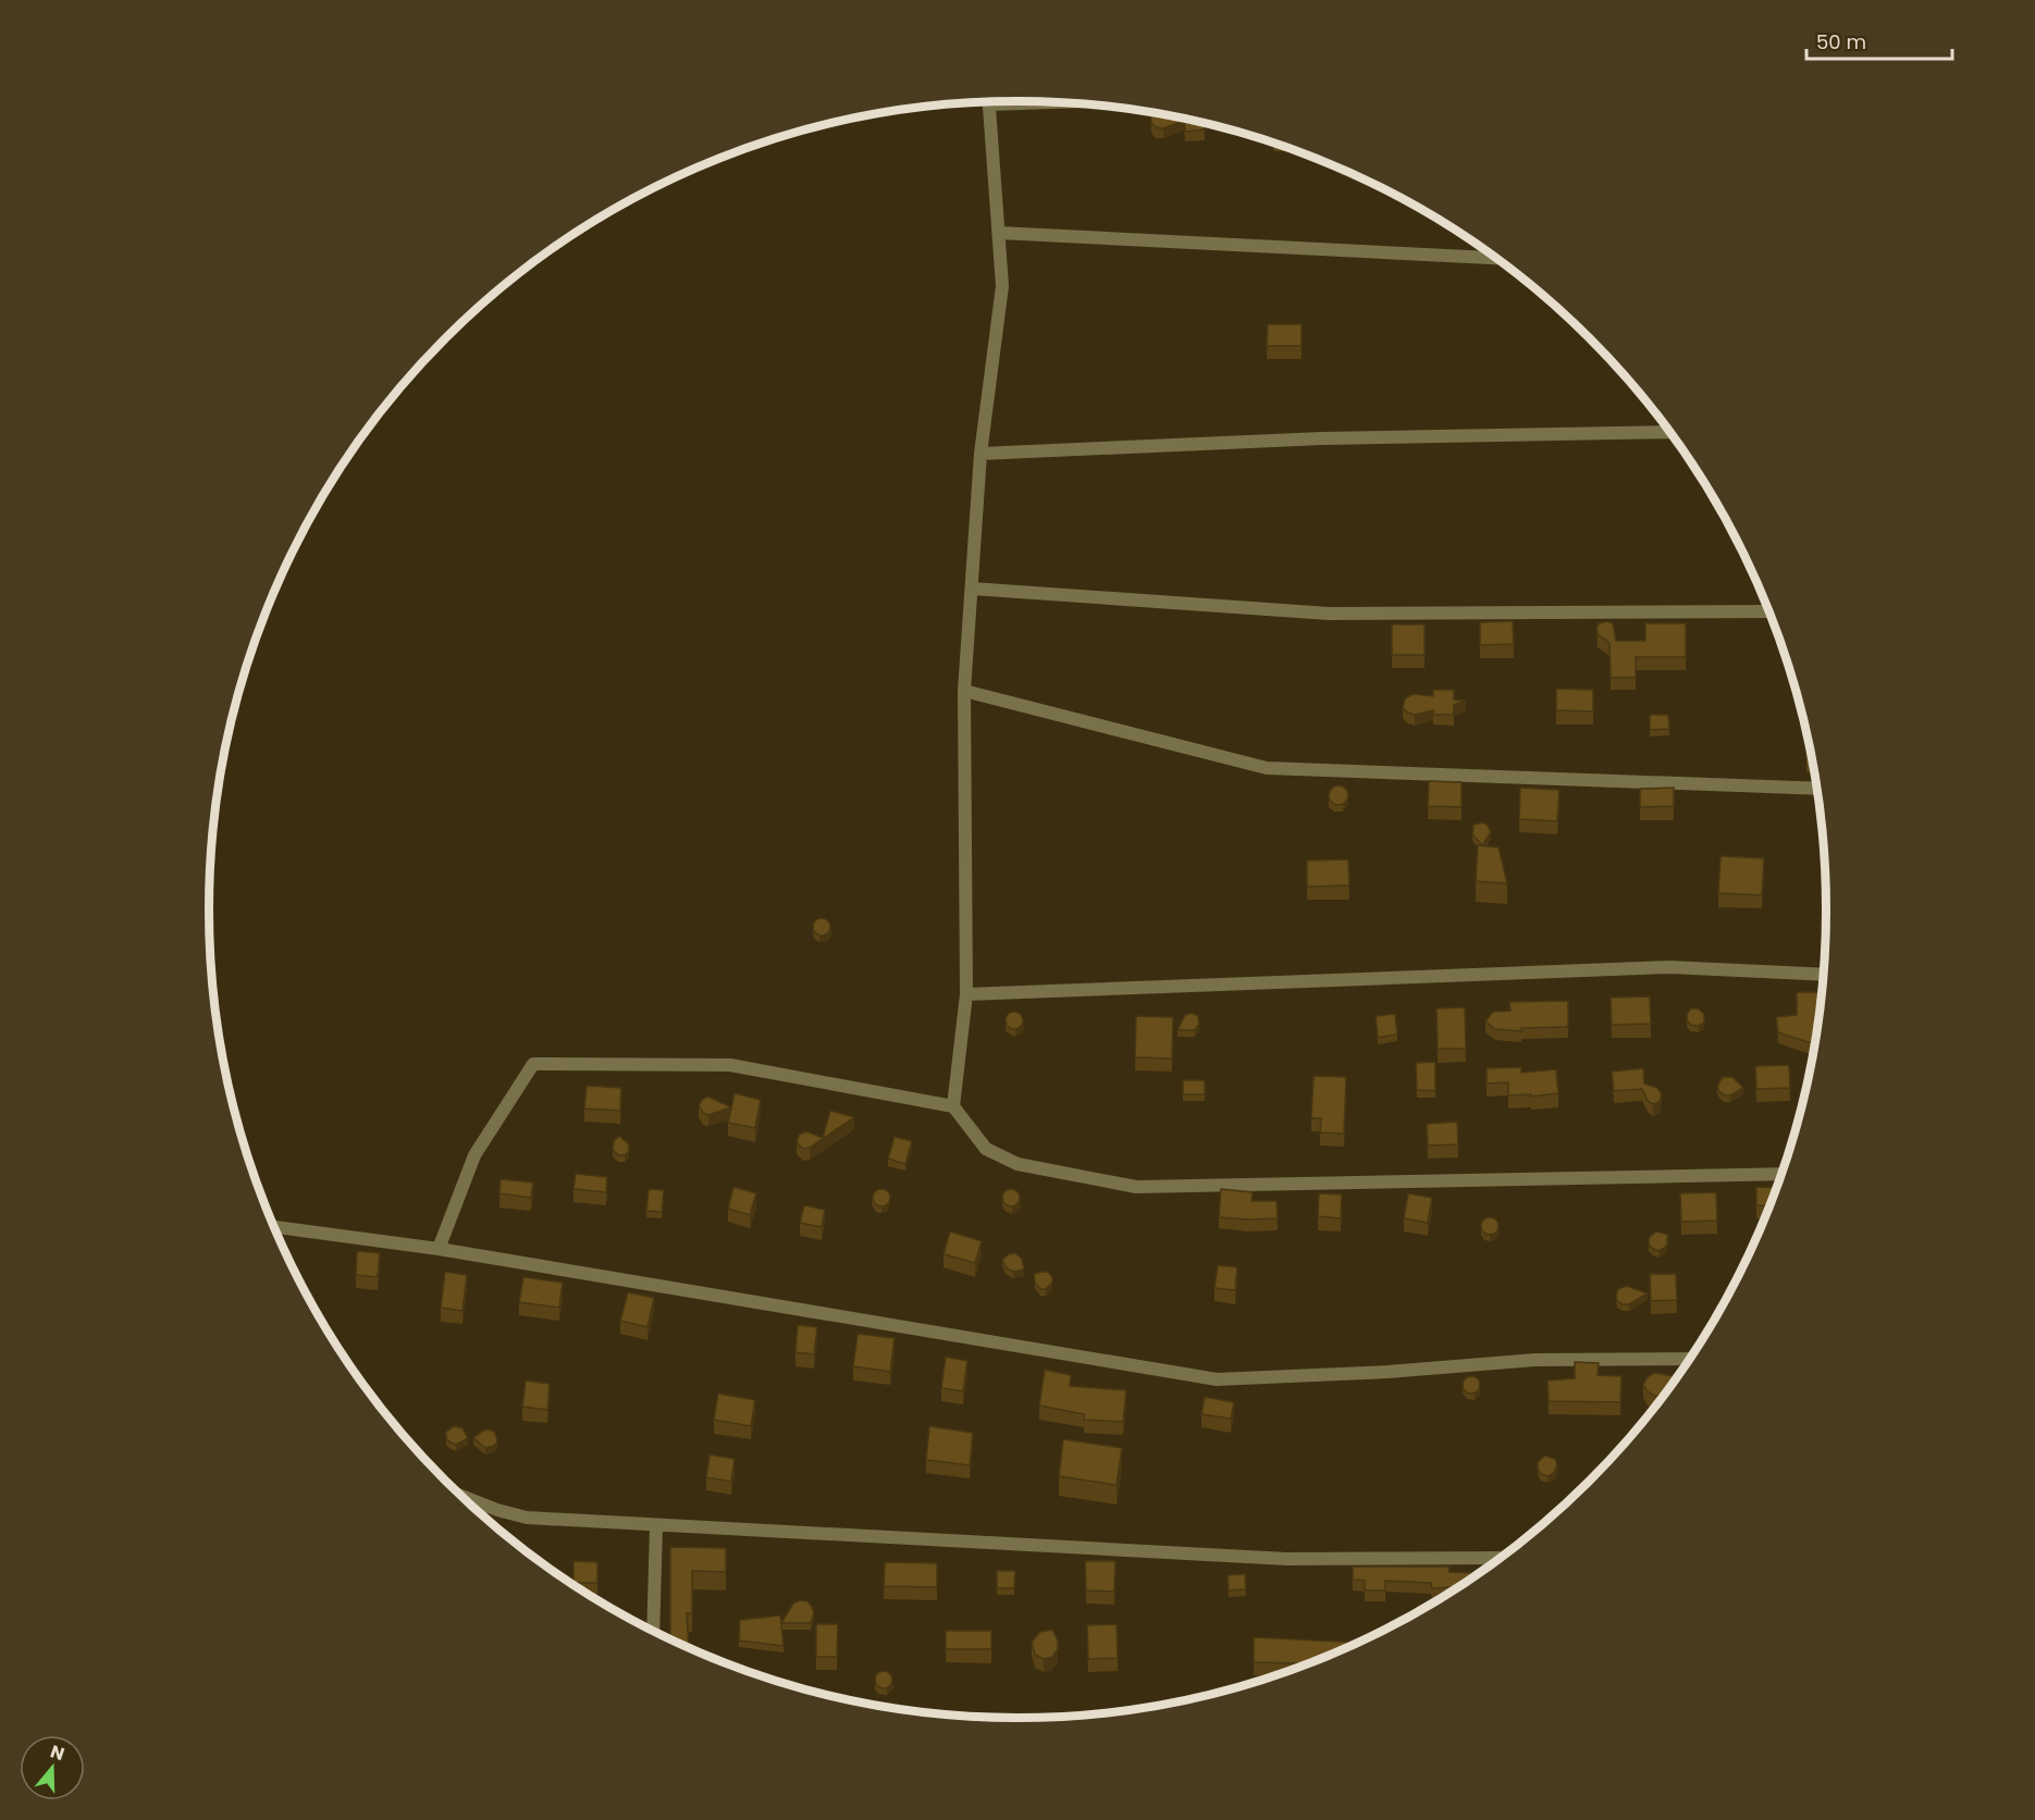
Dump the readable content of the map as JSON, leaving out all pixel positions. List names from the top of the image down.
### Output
{
  "scale_bar": "50 m",
  "north": "top"
}
